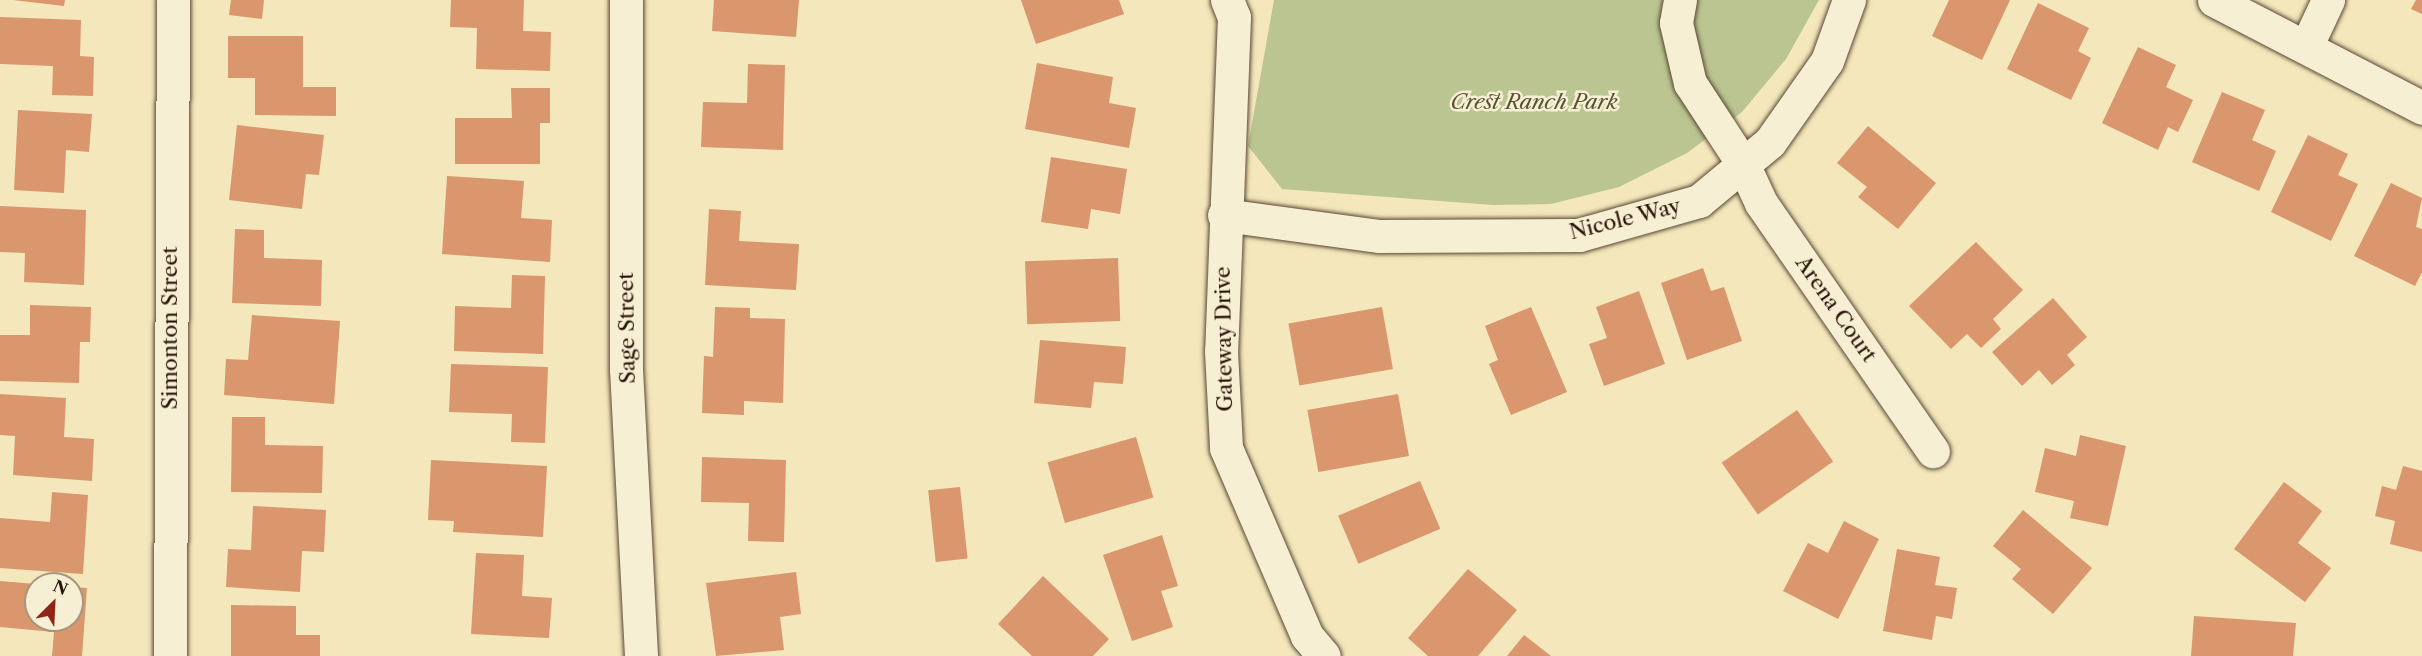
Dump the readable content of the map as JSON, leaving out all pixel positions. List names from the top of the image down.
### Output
{
  "streets": {
    "street": [
      "Nicole Way",
      "Arena Court",
      "Simonton Street",
      "Sage Street",
      "Gateway Drive"
    ]
  },
  "crossings": [
    ["Nicole Way", "Arena Court"],
    ["Nicole Way", "Gateway Drive"]
  ],
  "parks": ["Crest Ranch Park"],
  "north": "top right"
}
